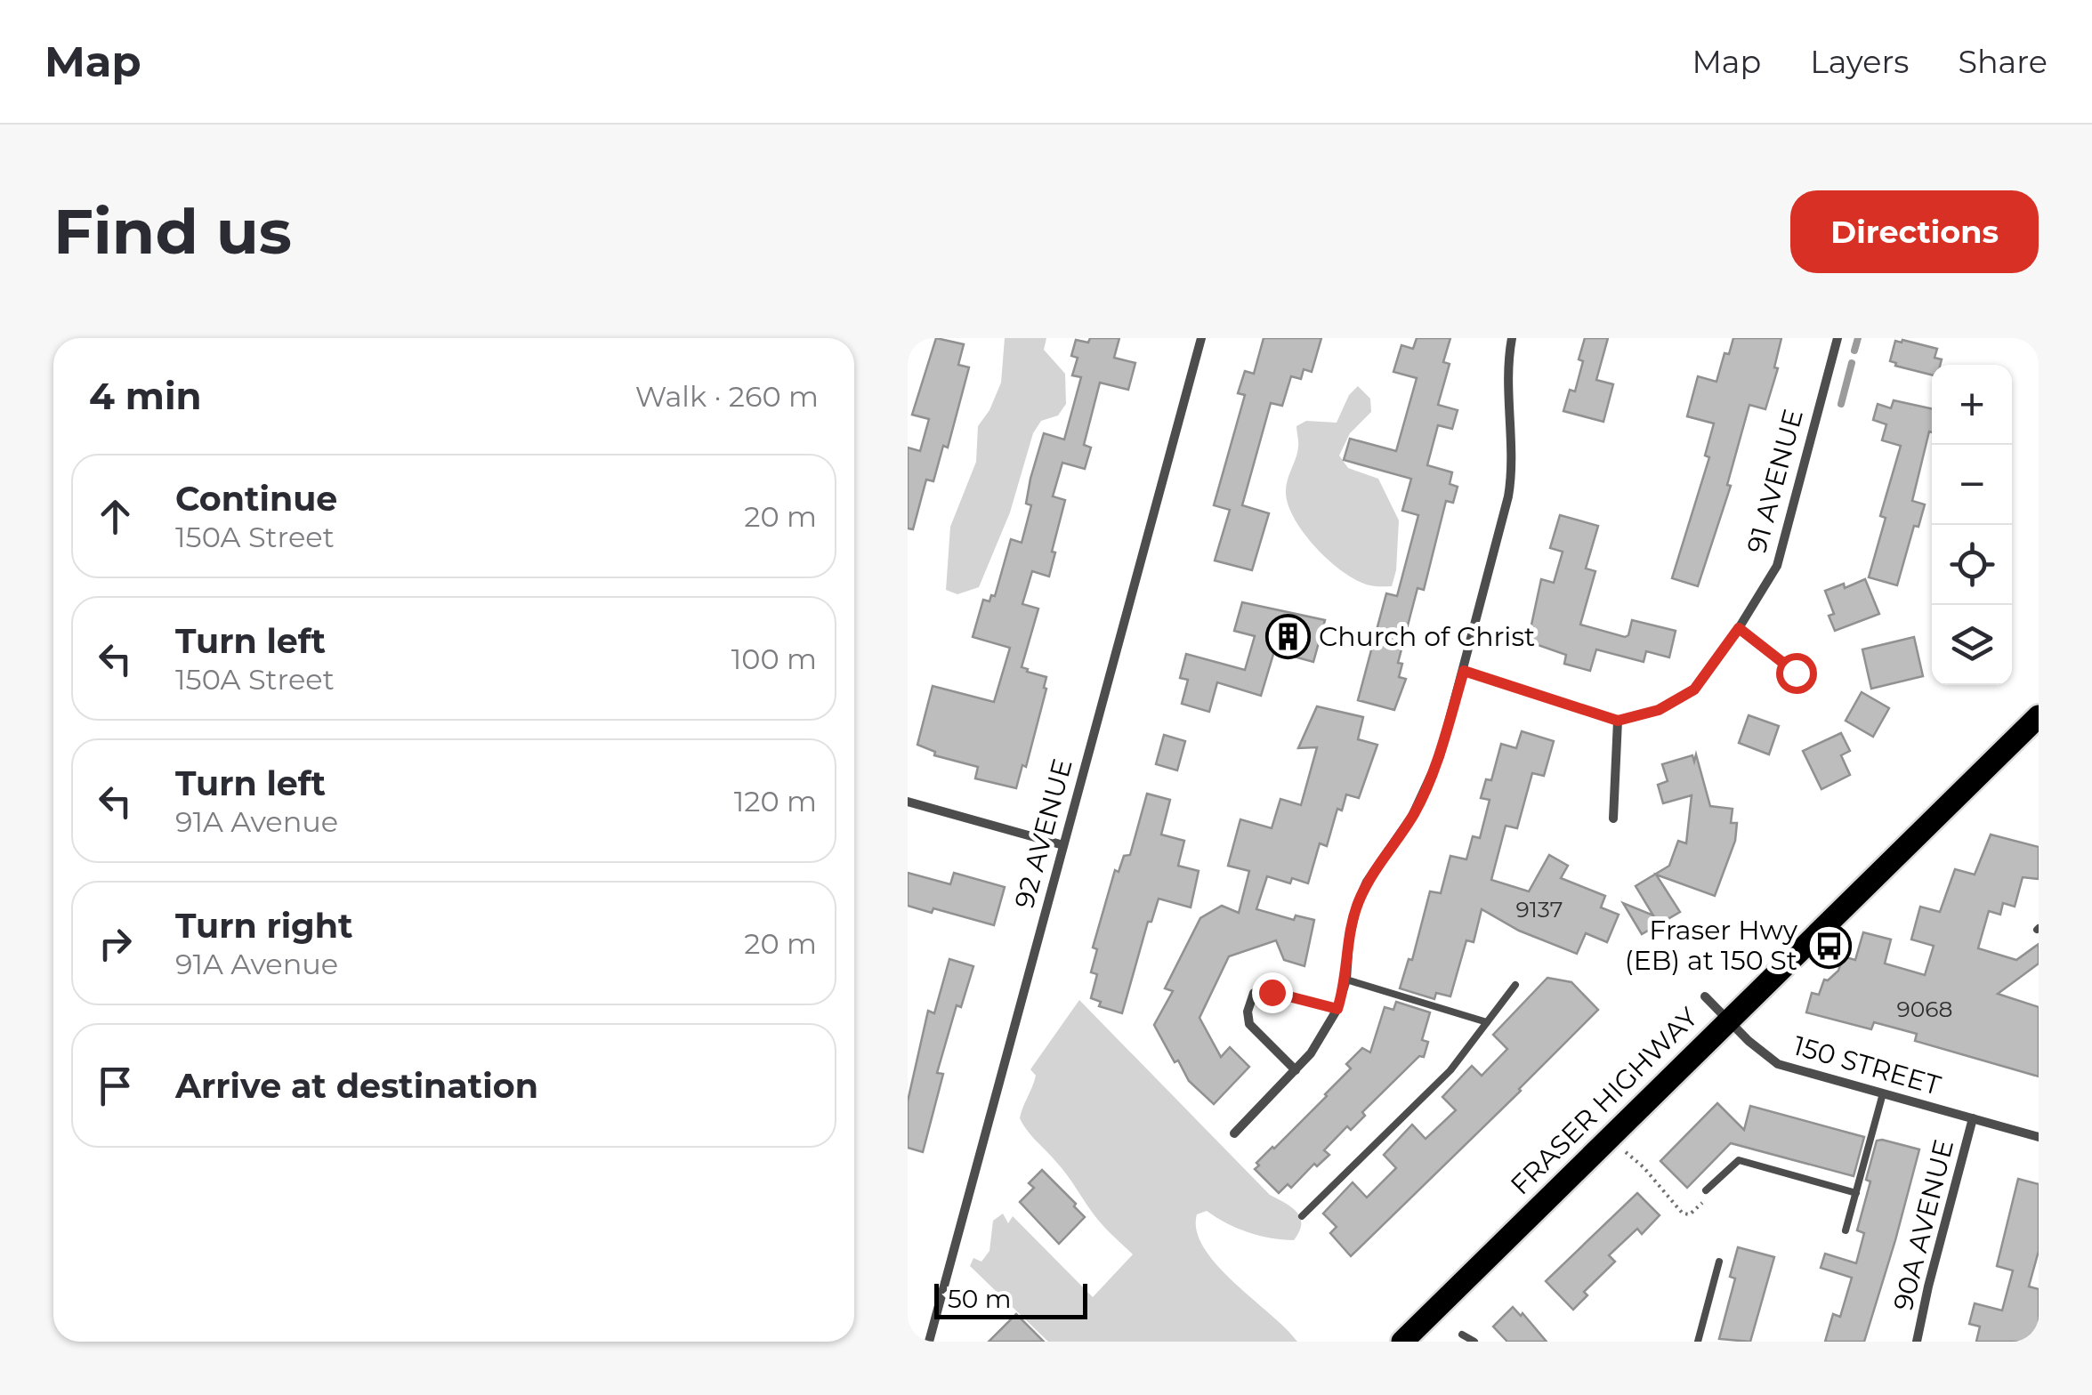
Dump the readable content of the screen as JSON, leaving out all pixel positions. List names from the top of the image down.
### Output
{
  "streets": {
    "main road": ["FRASER HIGHWAY"],
    "street": [
      "91 AVENUE",
      "92 AVENUE",
      "150 STREET",
      "90A AVENUE"
    ]
  },
  "crossings": [
    ["150 STREET", "FRASER HIGHWAY"],
    ["150 STREET", "90A AVENUE"]
  ],
  "places": {
    "building": ["Church of Christ"],
    "bus stop": ["Fraser Hwy (EB) at 150 St"]
  },
  "house_numbers": ["9137", "9068"],
  "scale_bar": "50 m",
  "page": {
    "header": "Map",
    "nav": ["Map", "Layers", "Share"],
    "buttons": "Directions",
    "title": "Find us",
    "heading": ["4 min", "Walk · 260 m"],
    "map_buttons": ["+", "−"],
    "list": [
      ["Continue", "150A Street", "20 m"],
      ["Turn left", "150A Street", "100 m"],
      ["Turn left", "91A Avenue", "120 m"],
      ["Turn right", "91A Avenue", "20 m"],
      "Arrive at destination"
    ],
    "scale": "50 m"
  }
}
